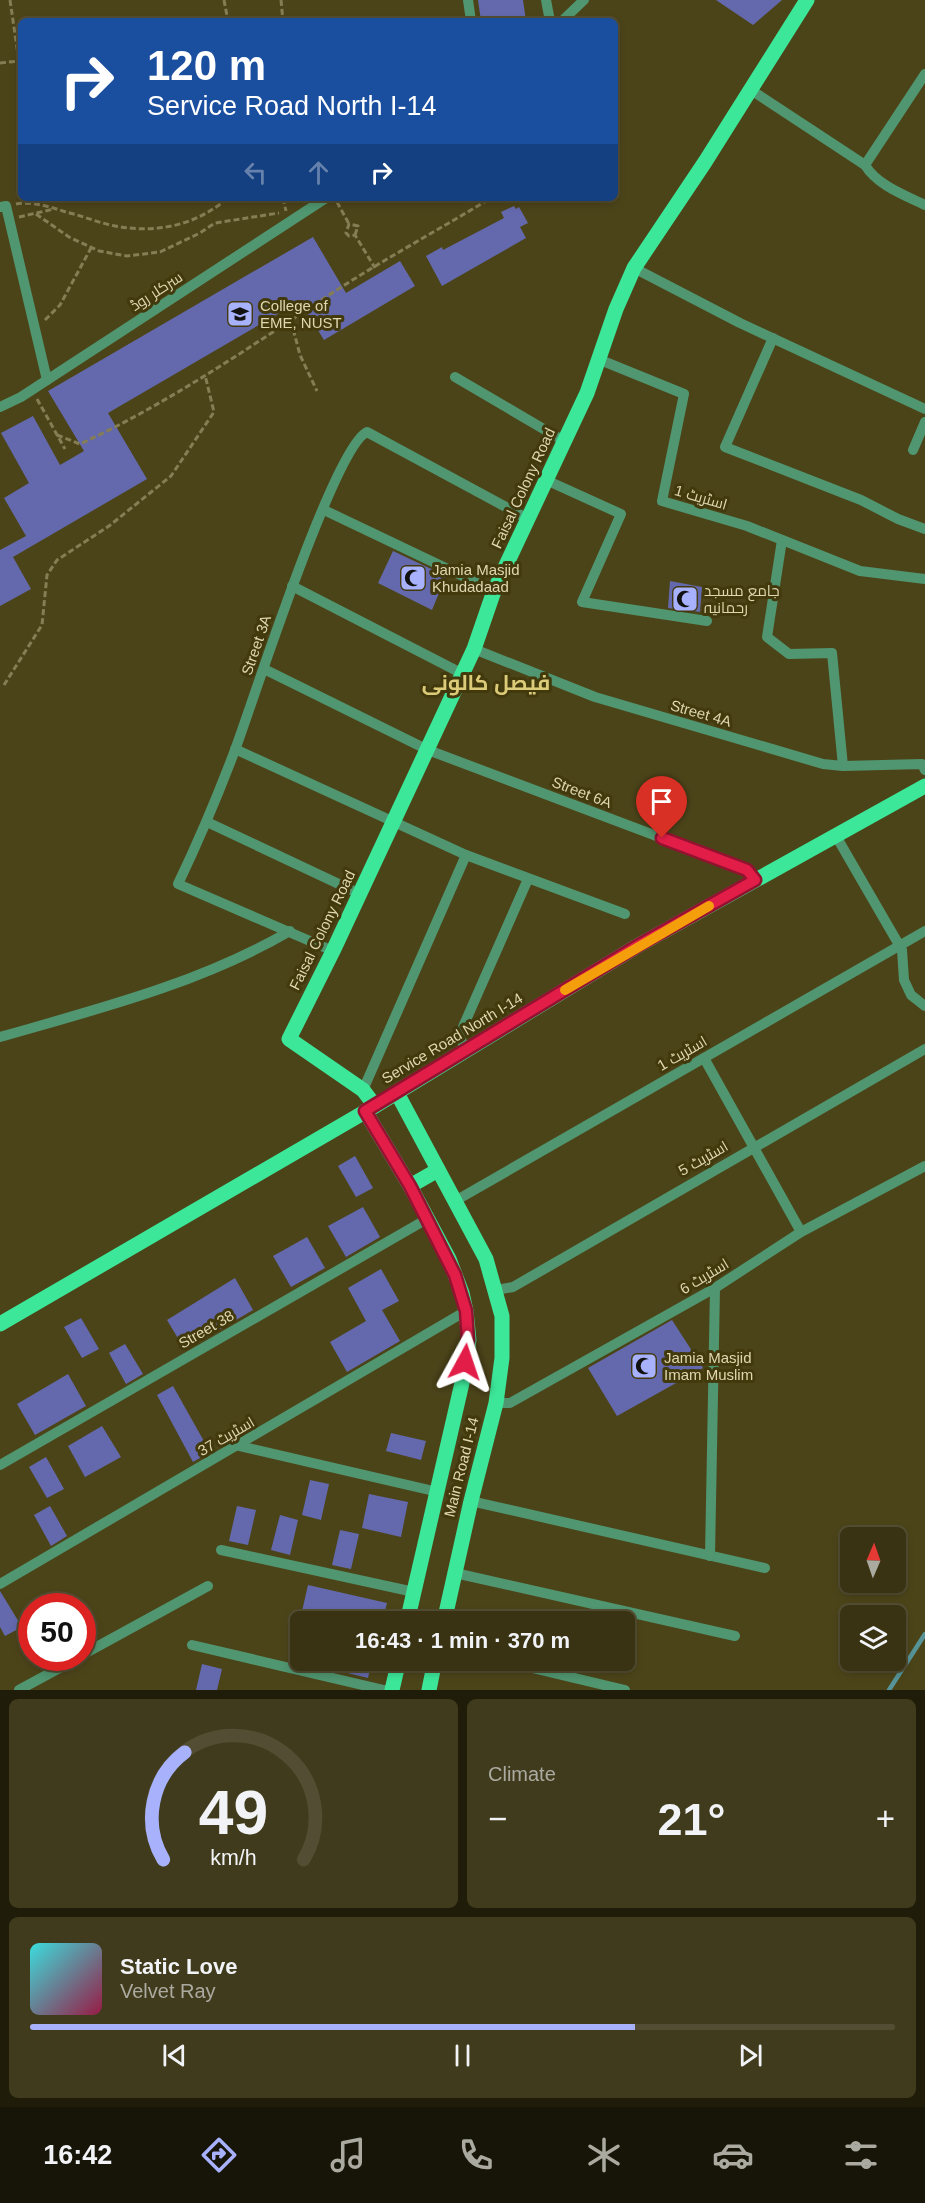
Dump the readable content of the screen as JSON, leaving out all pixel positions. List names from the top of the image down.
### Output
{
  "streets": {
    "main road": ["Faisal Colony Road", "Service Road North I-14", "Main Road I-14"],
    "street": [
      "سرکلر روڈ",
      "اسٹریٹ 1",
      "Street 3A",
      "Street 4A",
      "Street 6A",
      "اسٹریٹ 5",
      "اسٹریٹ 6",
      "Street 38",
      "اسٹریٹ 37"
    ]
  },
  "crossings": [
    ["Faisal Colony Road", "اسٹریٹ 1"],
    ["Faisal Colony Road", "Street 3A"],
    ["Faisal Colony Road", "Street 4A"],
    ["Faisal Colony Road", "Street 6A"],
    ["Faisal Colony Road", "Service Road North I-14"],
    ["Faisal Colony Road", "Main Road I-14"],
    ["اسٹریٹ 1", "Main Road I-14"],
    ["Street 6A", "Service Road North I-14"],
    ["Service Road North I-14", "Main Road I-14"],
    ["اسٹریٹ 5", "Main Road I-14"],
    ["اسٹریٹ 6", "Main Road I-14"],
    ["Street 38", "Main Road I-14"],
    ["اسٹریٹ 37", "Main Road I-14"]
  ],
  "districts": ["فیصل کالونی"],
  "places": {
    "school or university": ["College of EME, NUST"],
    "mosque": ["Jamia Masjid Khudadaad", "جامع مسجد رحمانیہ", "Jamia Masjid Imam Muslim"]
  },
  "north": "top",
  "page": {
    "turn": ["120 m", "Service Road North I-14"],
    "limit": "50",
    "trip": "16:43 · 1 min · 370 m",
    "tile": "Climate",
    "heat": ["−", "21°", "+"],
    "song": ["Static Love", "Velvet Ray"],
    "tabs": "16:42",
    "gauge": ["49", "km/h"]
  }
}
